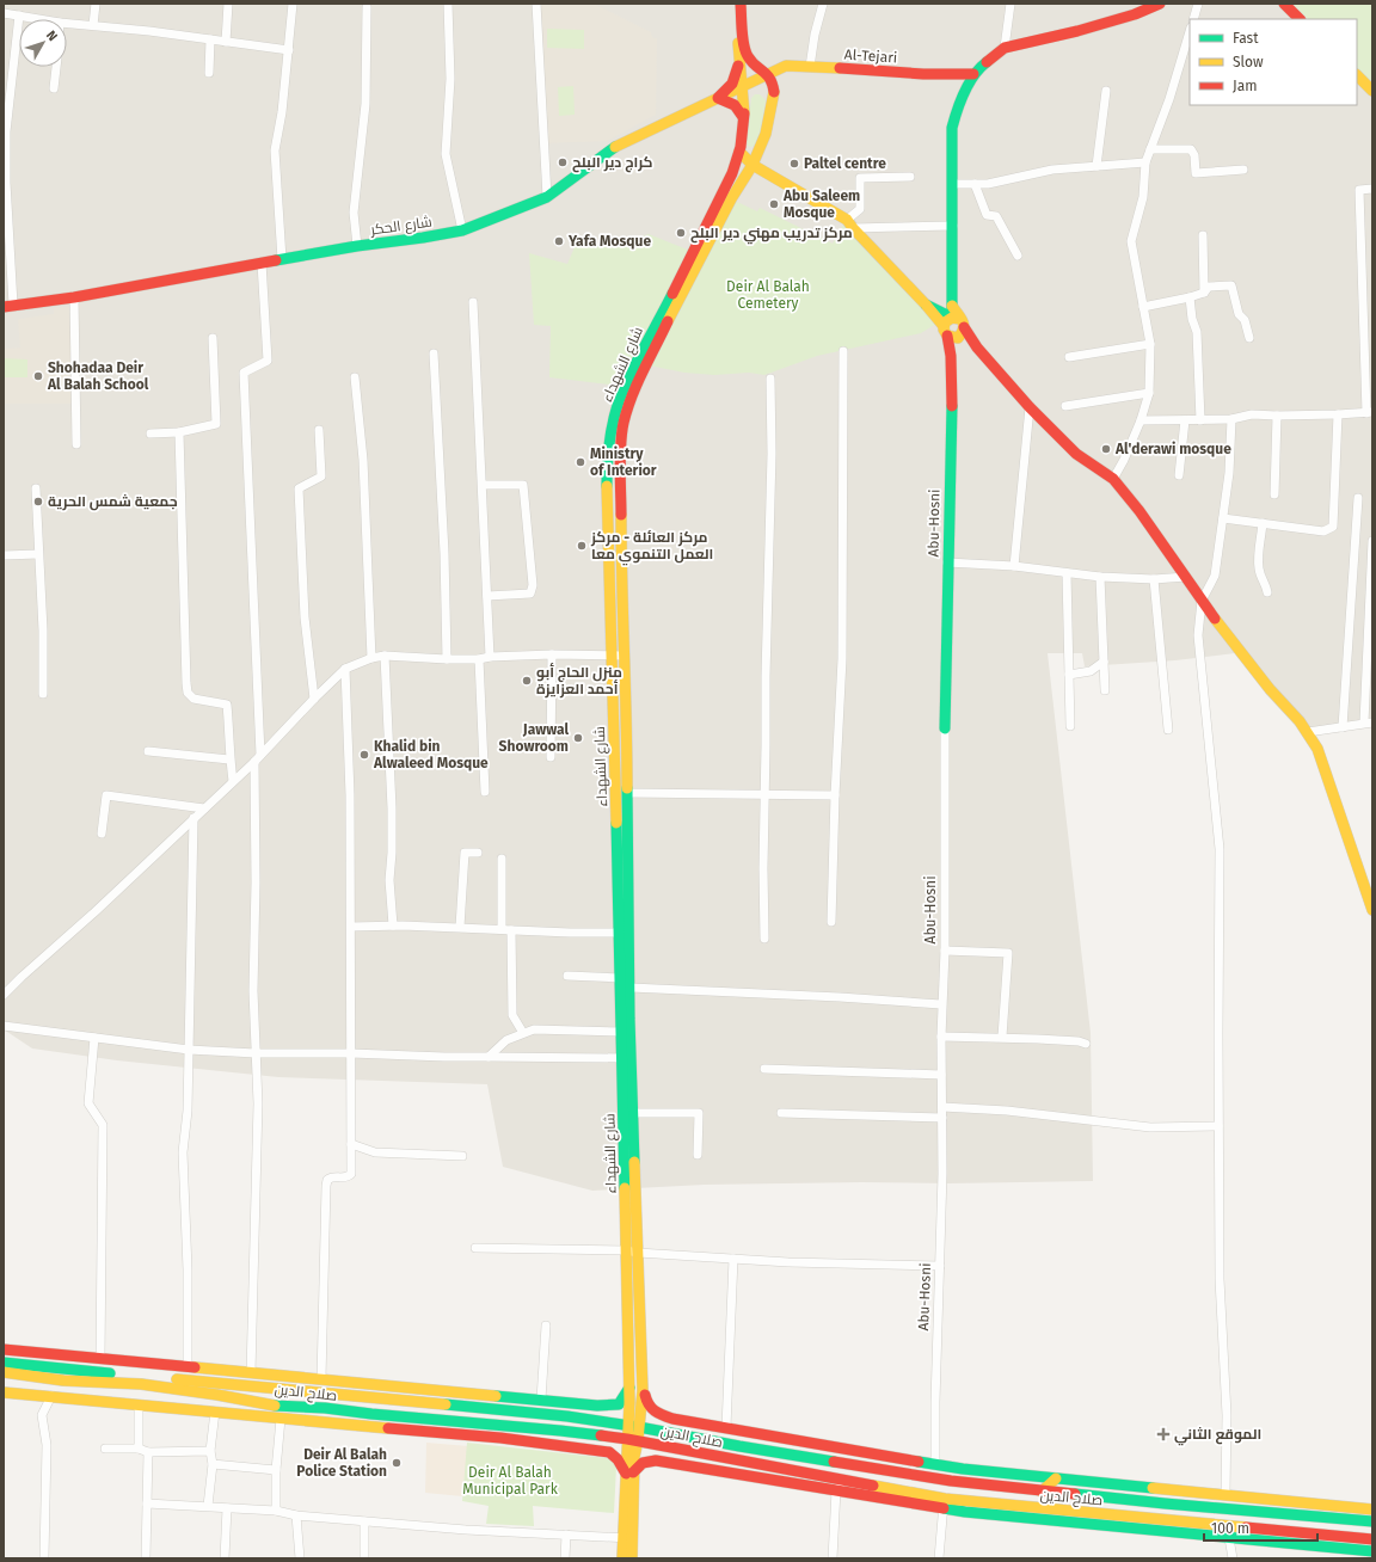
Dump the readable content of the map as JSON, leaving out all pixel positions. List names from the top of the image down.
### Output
{
  "streets": {
    "main road": [
      "Al-Tejari",
      "شارع الحكر",
      "شارع الشهداء",
      "Abu-Hosni",
      "صلاح الدين"
    ]
  },
  "crossings": [
    ["Al-Tejari", "شارع الحكر"],
    ["Al-Tejari", "شارع الشهداء"],
    ["شارع الحكر", "شارع الشهداء"],
    ["شارع الشهداء", "صلاح الدين"]
  ],
  "parks": ["Deir Al Balah Cemetery", "Deir Al Balah Municipal Park"],
  "places": {
    "other": [
      "كراج دير البلح",
      "Paltel centre",
      "Abu Saleem Mosque",
      "مركز تدريب مهني دير البلح",
      "Yafa Mosque",
      "Shohadaa Deir Al Balah School",
      "Al'derawi mosque",
      "Ministry of Interior",
      "جمعية شمس الحرية",
      "مركز العائلة - مركز العمل التنموي معا",
      "منزل الحاج أبو أحمد العزايزة",
      "Jawwal Showroom",
      "Khalid bin Alwaleed Mosque",
      "Deir Al Balah Police Station"
    ],
    "health": ["الموقع الثاني"]
  },
  "legend": ["Fast", "Slow", "Jam"],
  "scale_bar": "100 m",
  "north": "top right"
}
